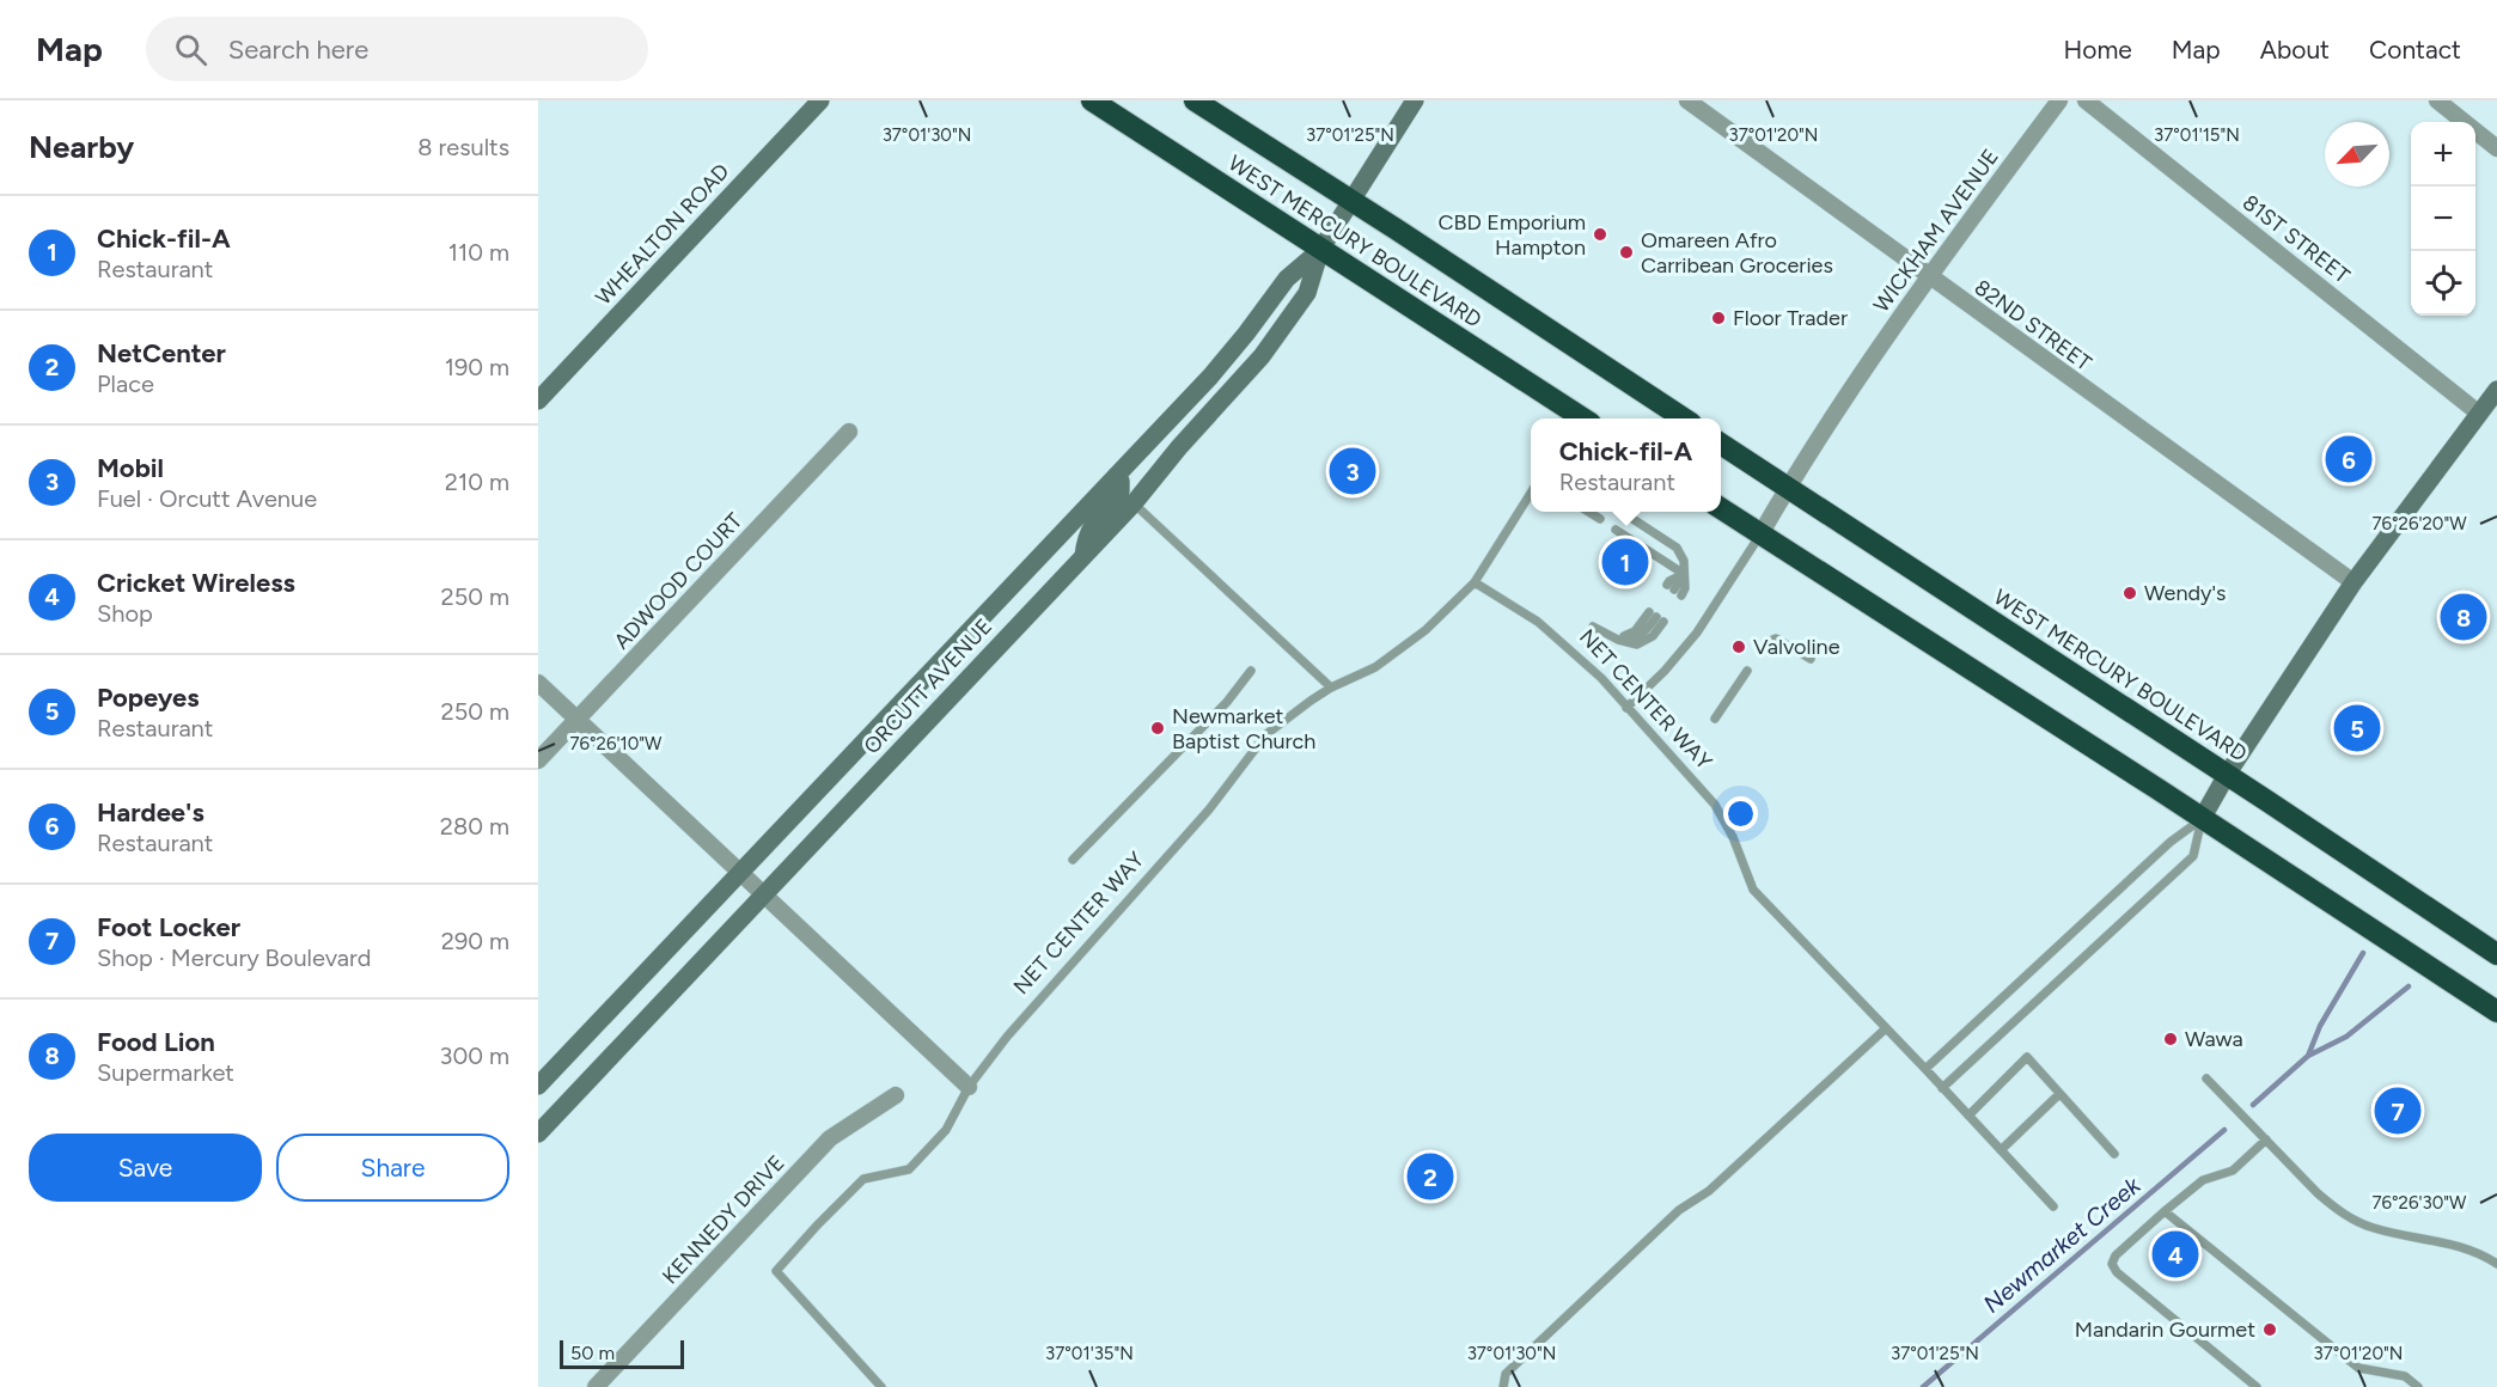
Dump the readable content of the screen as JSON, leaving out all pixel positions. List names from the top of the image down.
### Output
{
  "streets": {
    "highway": ["WEST MERCURY BOULEVARD"],
    "main road": ["WHEALTON ROAD", "ORCUTT AVENUE"],
    "street": [
      "WICKHAM AVENUE",
      "81ST STREET",
      "82ND STREET",
      "ADWOOD COURT",
      "KENNEDY DRIVE"
    ],
    "lane": ["NET CENTER WAY"]
  },
  "crossings": [
    ["WICKHAM AVENUE", "WEST MERCURY BOULEVARD"],
    ["WICKHAM AVENUE", "82ND STREET"],
    ["WEST MERCURY BOULEVARD", "ORCUTT AVENUE"]
  ],
  "water": ["Newmarket Creek"],
  "places": [
    "CBD Emporium Hampton",
    "Omareen Afro Carribean Groceries",
    "Floor Trader",
    "Wendy's",
    "Valvoline",
    "Newmarket Baptist Church",
    "Wawa",
    "Mandarin Gourmet"
  ],
  "scale_bar": "50 m",
  "north": "bottom left",
  "page": {
    "header": "Map",
    "search": "Search here",
    "nav": [
      "Home",
      "Map",
      "About",
      "Contact"
    ],
    "heading": ["Nearby", "8 results"],
    "map_buttons": ["+", "−"],
    "list": [
      {
        "mark": "1",
        "name": "Chick-fil-A",
        "note": "Restaurant",
        "value": "110 m"
      },
      {
        "mark": "2",
        "name": "NetCenter",
        "note": "Place",
        "value": "190 m"
      },
      {
        "mark": "3",
        "name": "Mobil",
        "note": "Fuel · Orcutt Avenue",
        "value": "210 m"
      },
      {
        "mark": "4",
        "name": "Cricket Wireless",
        "note": "Shop",
        "value": "250 m"
      },
      {
        "mark": "5",
        "name": "Popeyes",
        "note": "Restaurant",
        "value": "250 m"
      },
      {
        "mark": "6",
        "name": "Hardee's",
        "note": "Restaurant",
        "value": "280 m"
      },
      {
        "mark": "7",
        "name": "Foot Locker",
        "note": "Shop · Mercury Boulevard",
        "value": "290 m"
      },
      {
        "mark": "8",
        "name": "Food Lion",
        "note": "Supermarket",
        "value": "300 m"
      }
    ],
    "popup": ["Chick-fil-A", "Restaurant"],
    "pins": [
      "6",
      "3",
      "1",
      "8",
      "5",
      "7",
      "2",
      "4"
    ],
    "buttons": ["Save", "Share"],
    "scale": "50 m"
  },
  "coordinates": [
    "37°01'30\"N",
    "37°01'20\"N",
    "37°01'25\"N",
    "37°01'15\"N",
    "76°26'20\"W",
    "76°26'10\"W",
    "76°26'30\"W",
    "37°01'35\"N"
  ]
}
